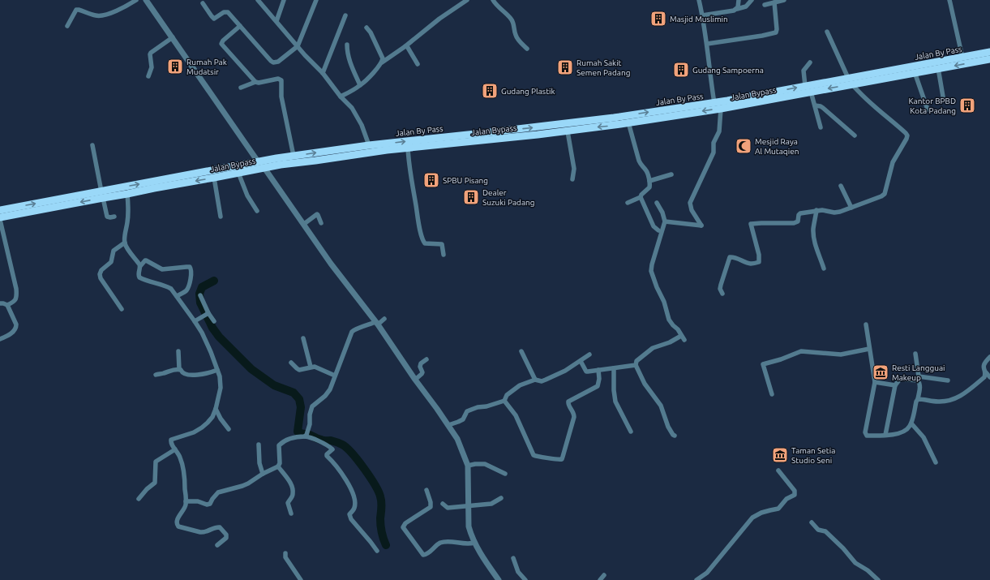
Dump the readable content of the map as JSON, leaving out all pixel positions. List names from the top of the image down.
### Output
{
  "streets": {
    "highway": ["Jalan By Pass", "Jalan Bypass"]
  },
  "crossings": [
    ["Jalan By Pass", "Jalan Bypass"]
  ],
  "one_way": ["Jalan By Pass"],
  "places": {
    "building": [
      "Masjid Muslimin",
      "Rumah Pak Mudatsir",
      "Rumah Sakit Semen Padang",
      "Gudang Sampoerna",
      "Gudang Plastik",
      "Kantor BPBD Kota Padang",
      "SPBU Pisang",
      "Dealer Suzuki Padang"
    ],
    "mosque": ["Mesjid Raya Al Mutaqien"],
    "museum": ["Resti Langguai Makeup", "Taman Setia Studio Seni"]
  }
}
